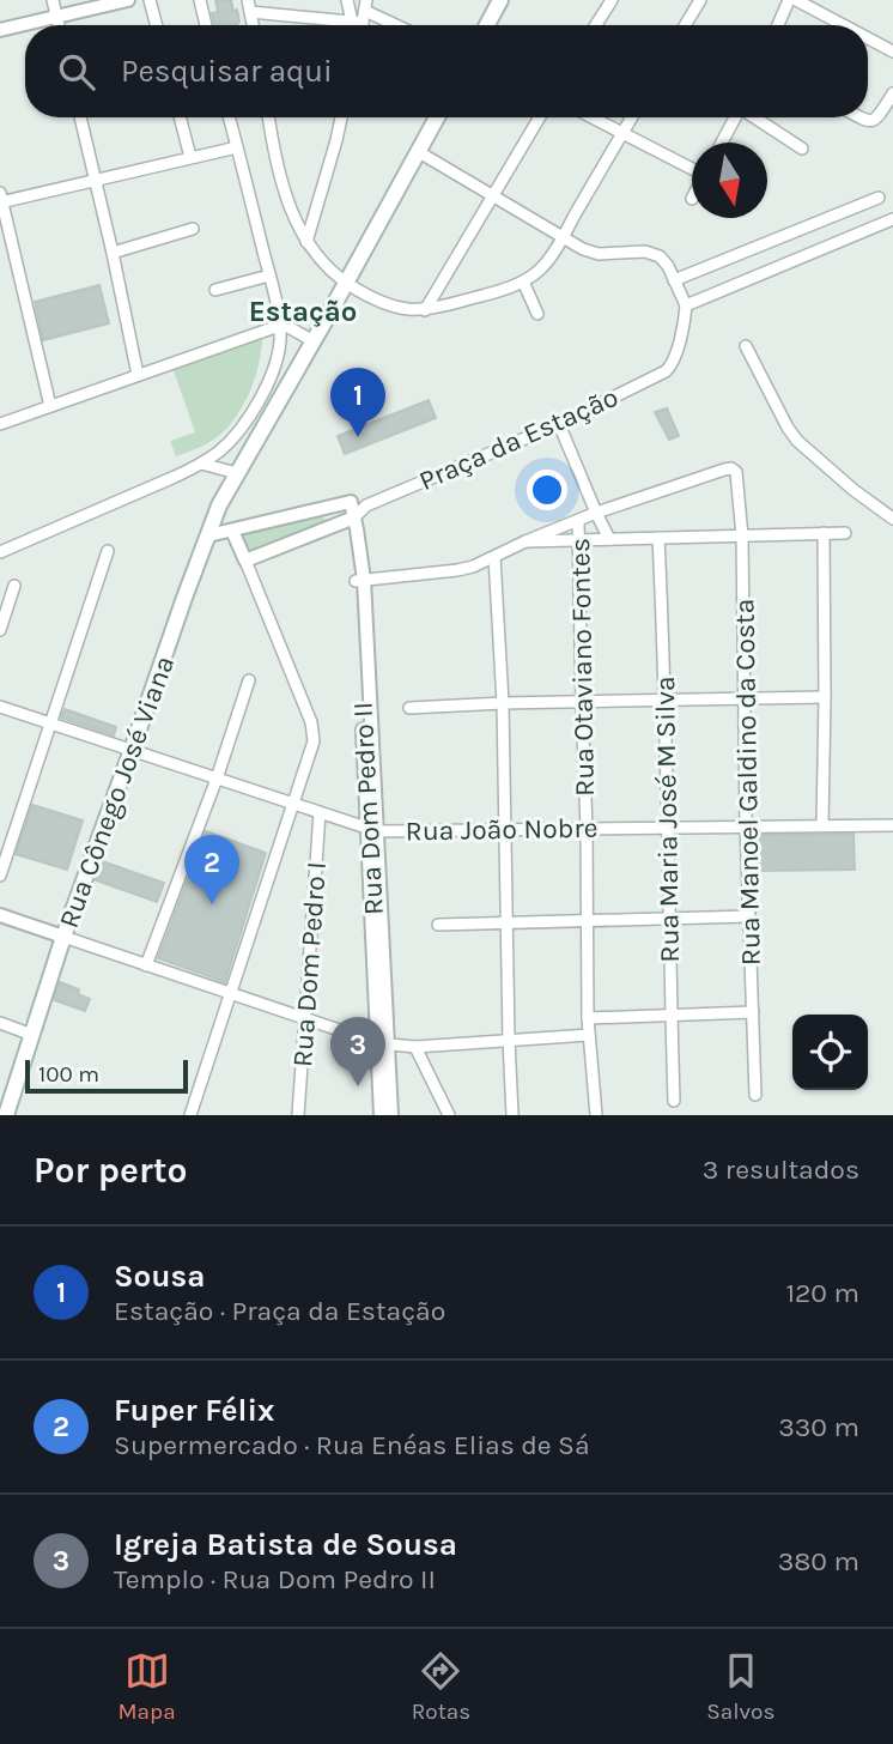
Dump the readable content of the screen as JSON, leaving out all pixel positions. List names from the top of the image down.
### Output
{
  "streets": {
    "main road": ["Rua Cônego José Viana"],
    "street": [
      "Praça da Estação",
      "Rua Otaviano Fontes",
      "Rua Manoel Galdino da Costa",
      "Rua Dom Pedro II",
      "Rua Maria José M Silva",
      "Rua João Nobre",
      "Rua Dom Pedro I"
    ]
  },
  "crossings": [
    ["Praça da Estação", "Rua Dom Pedro II"],
    ["Rua Otaviano Fontes", "Rua João Nobre"],
    ["Rua Manoel Galdino da Costa", "Rua João Nobre"],
    ["Rua Cônego José Viana", "Rua João Nobre"],
    ["Rua Dom Pedro II", "Rua João Nobre"],
    ["Rua Maria José M Silva", "Rua João Nobre"],
    ["Rua João Nobre", "Rua Dom Pedro I"]
  ],
  "districts": ["Estação"],
  "scale_bar": "100 m",
  "north": "bottom",
  "page": {
    "search": "Pesquisar aqui",
    "pins": ["1", "2", "3"],
    "scale": "100 m",
    "heading": ["Por perto", "3 resultados"],
    "list": [
      {
        "mark": "1",
        "name": "Sousa",
        "note": "Estação · Praça da Estação",
        "value": "120 m"
      },
      {
        "mark": "2",
        "name": "Fuper Félix",
        "note": "Supermercado · Rua Enéas Elias de Sá",
        "value": "330 m"
      },
      {
        "mark": "3",
        "name": "Igreja Batista de Sousa",
        "note": "Templo · Rua Dom Pedro II",
        "value": "380 m"
      }
    ],
    "nav": ["Mapa", "Rotas", "Salvos"]
  }
}
